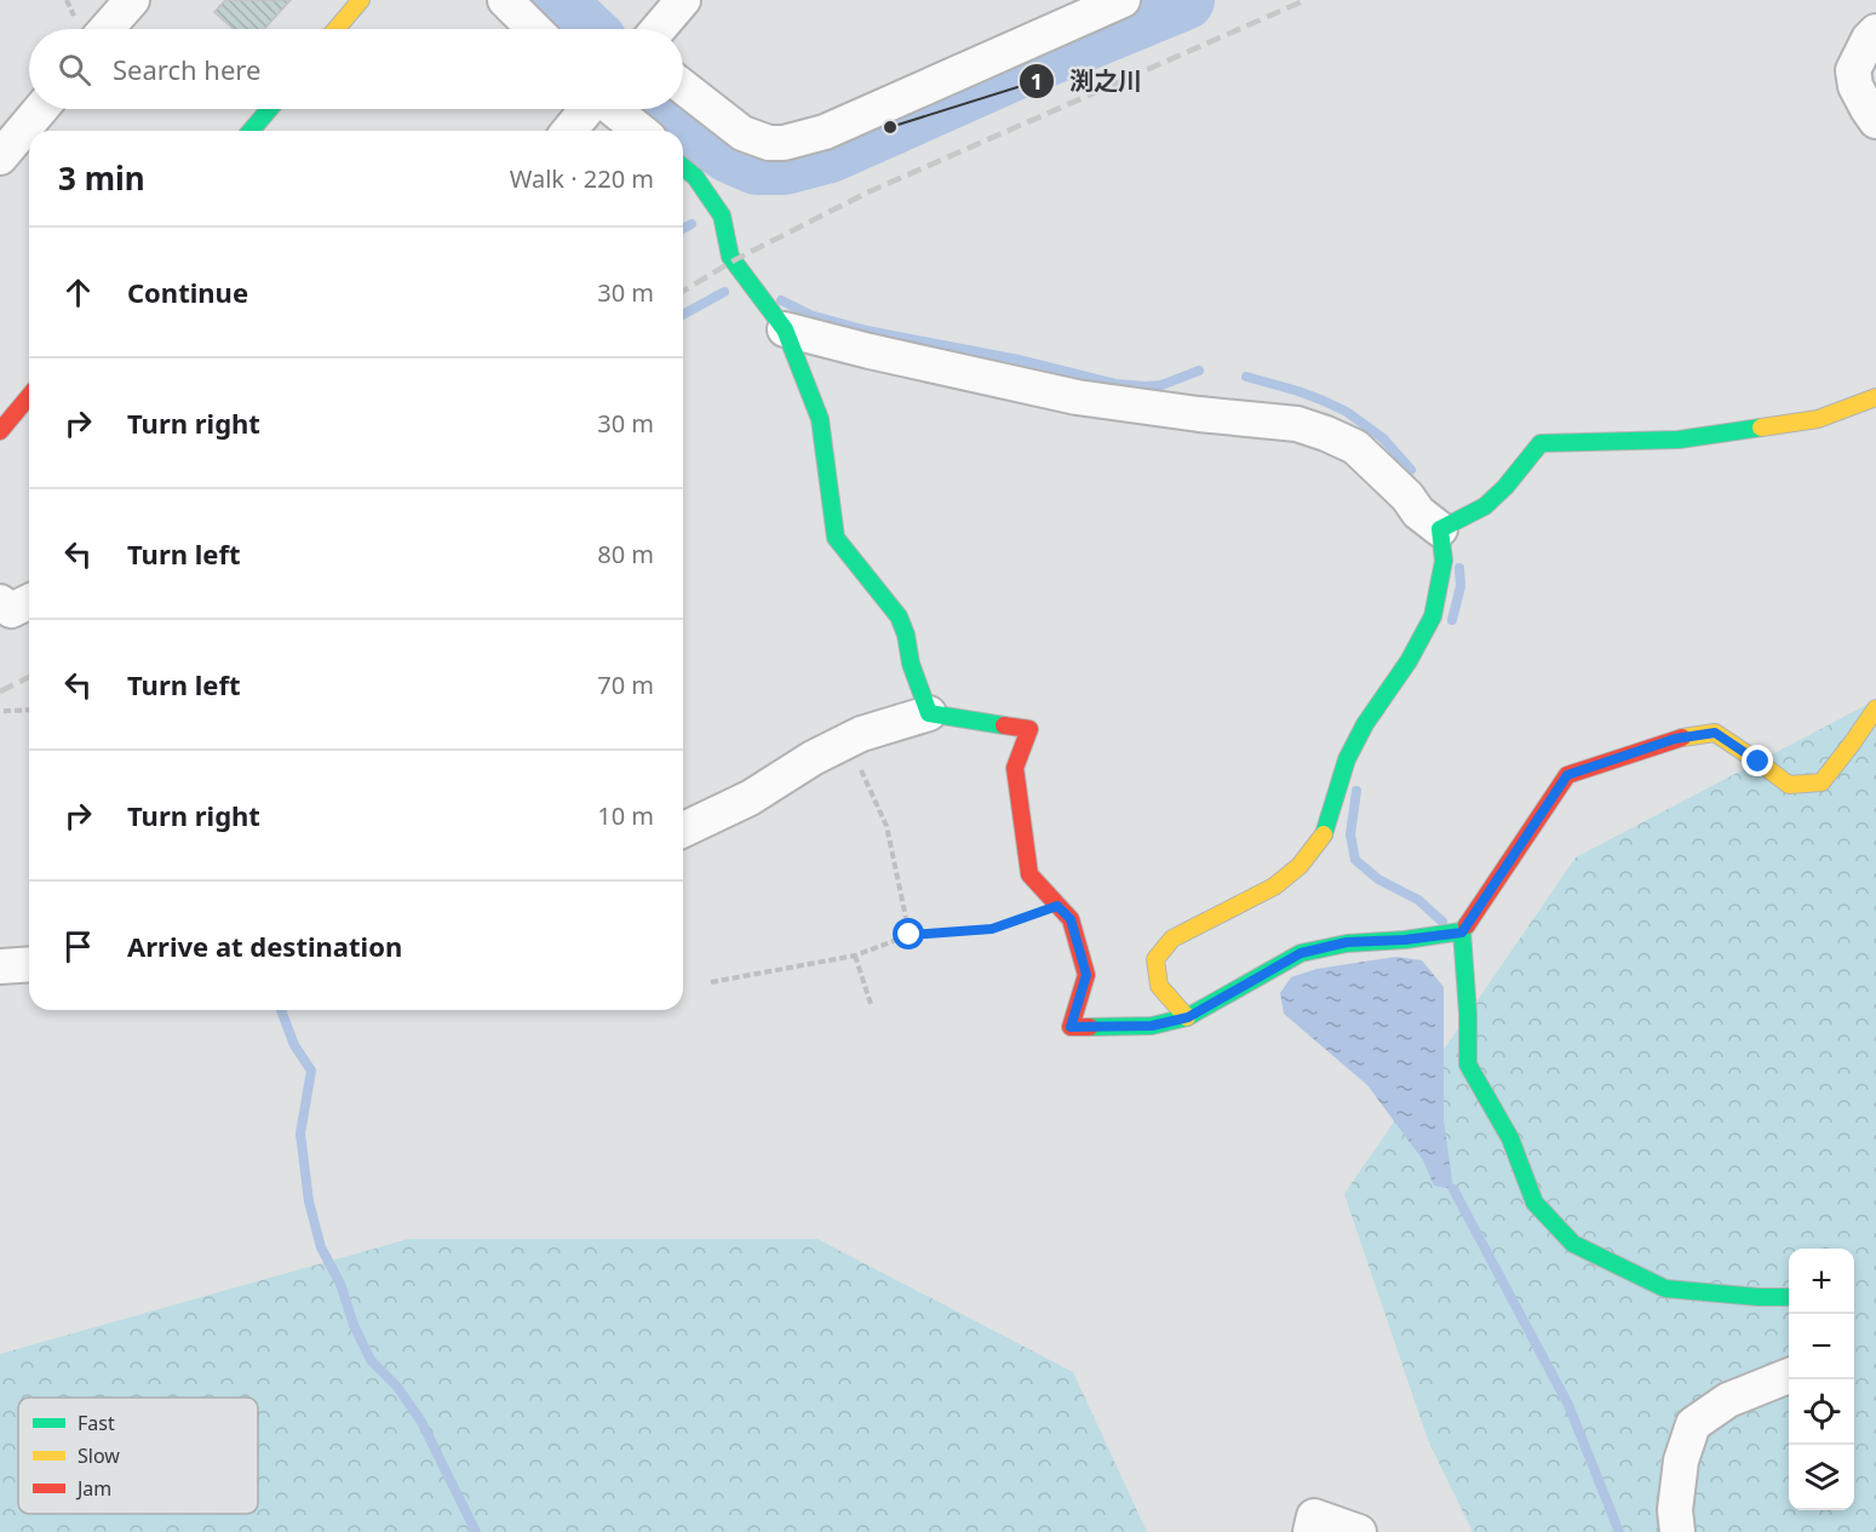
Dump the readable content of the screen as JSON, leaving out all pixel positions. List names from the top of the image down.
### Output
{
  "places": ["渕之川"],
  "legend": ["Fast", "Slow", "Jam"],
  "page": {
    "search": "Search here",
    "heading": ["3 min", "Walk · 220 m"],
    "list": [
      ["Continue", "30 m"],
      ["Turn right", "30 m"],
      ["Turn left", "80 m"],
      ["Turn left", "70 m"],
      ["Turn right", "10 m"],
      "Arrive at destination"
    ],
    "map_buttons": ["+", "−"]
  }
}
